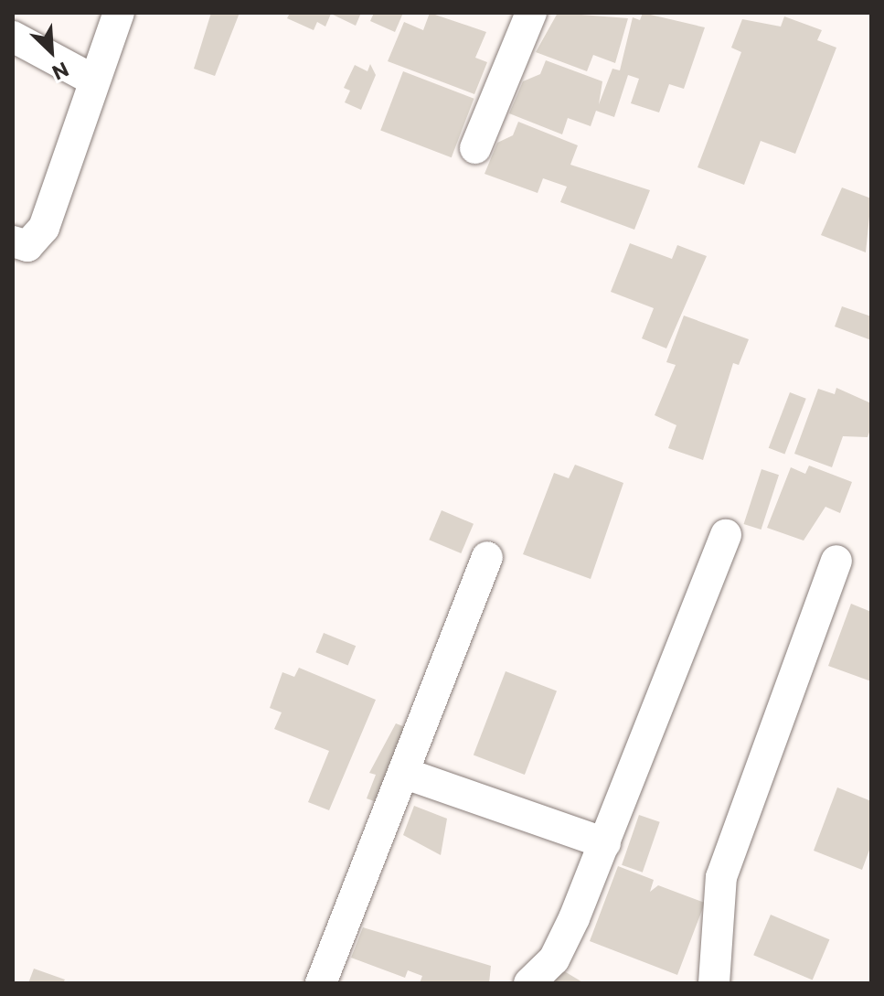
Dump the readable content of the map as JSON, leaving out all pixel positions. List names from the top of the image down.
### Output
{
  "north": "bottom right"
}
